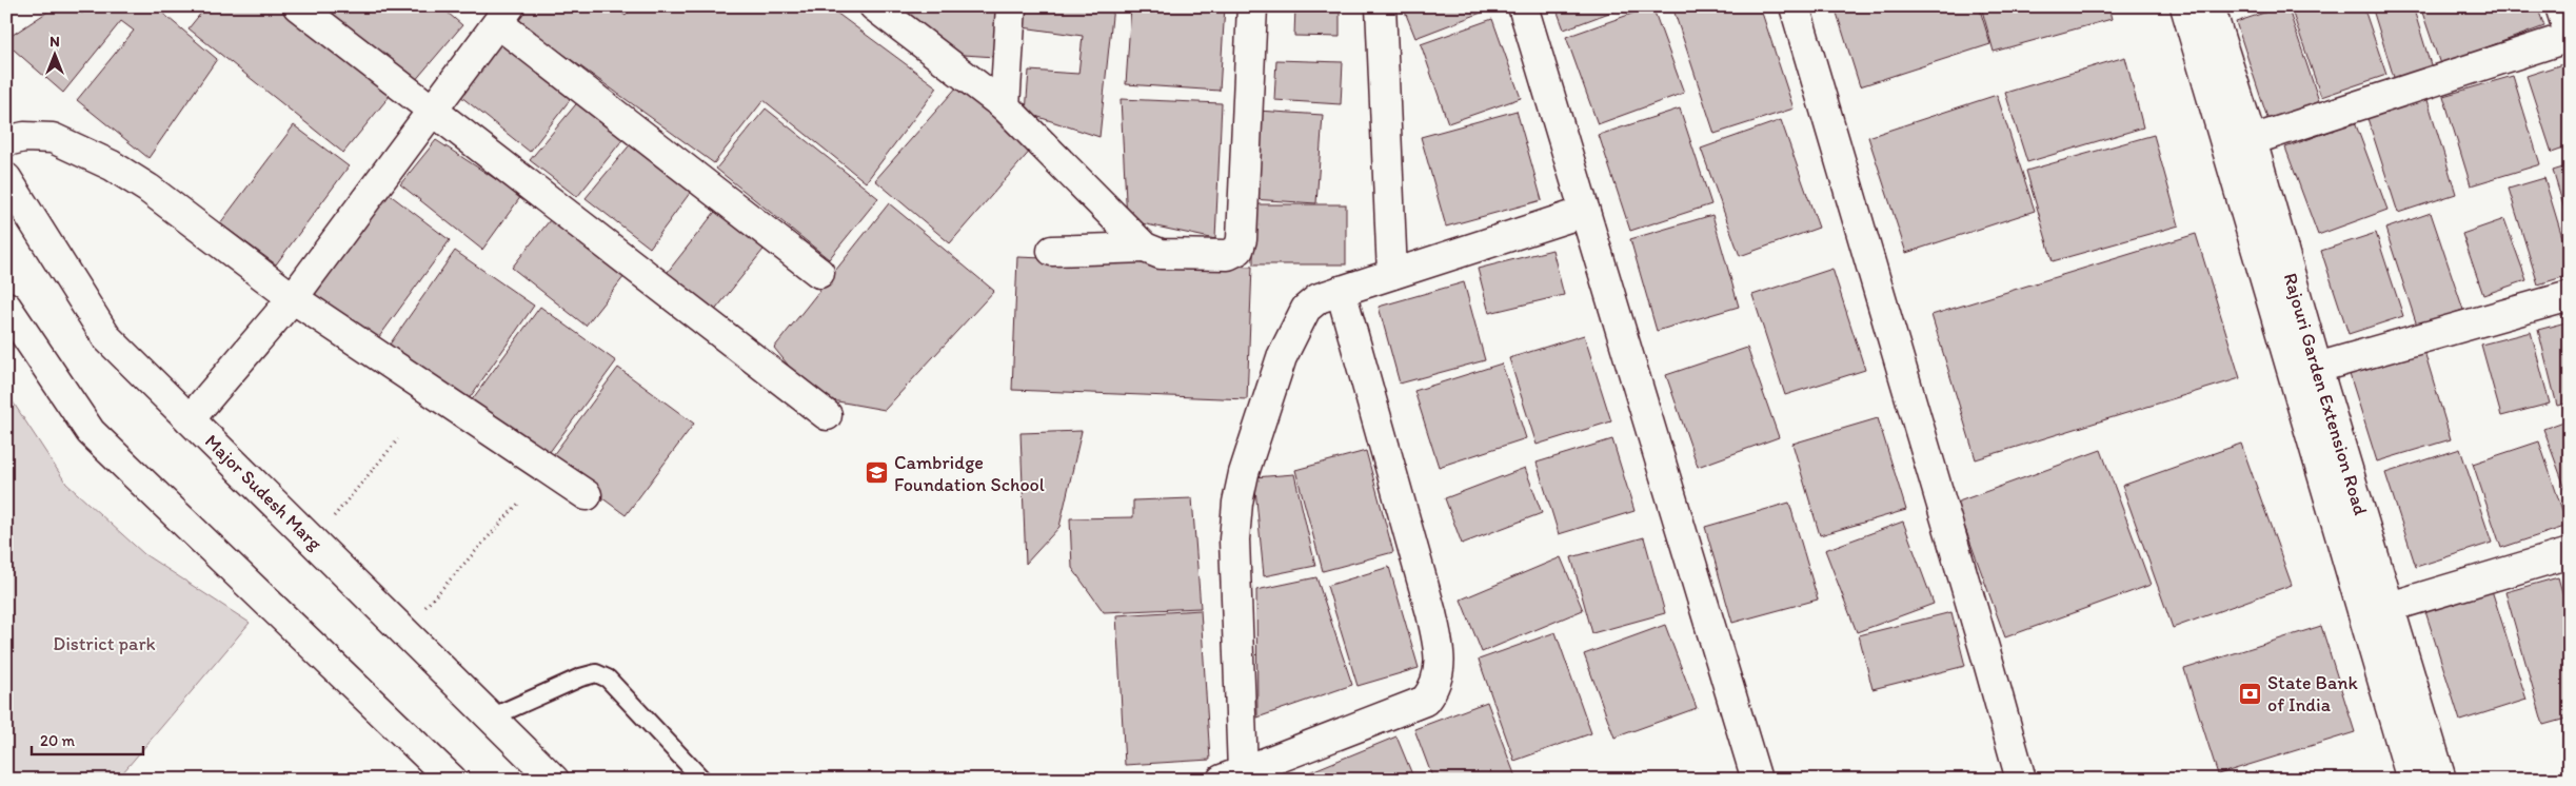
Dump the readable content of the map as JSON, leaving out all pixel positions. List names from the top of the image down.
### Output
{
  "streets": {
    "street": ["Rajouri Garden Extension Road", "Major Sudesh Marg"]
  },
  "parks": ["District park"],
  "places": {
    "school or university": ["Cambridge Foundation School"],
    "bank": ["State Bank of India"]
  },
  "scale_bar": "20 m",
  "north": "top"
}
